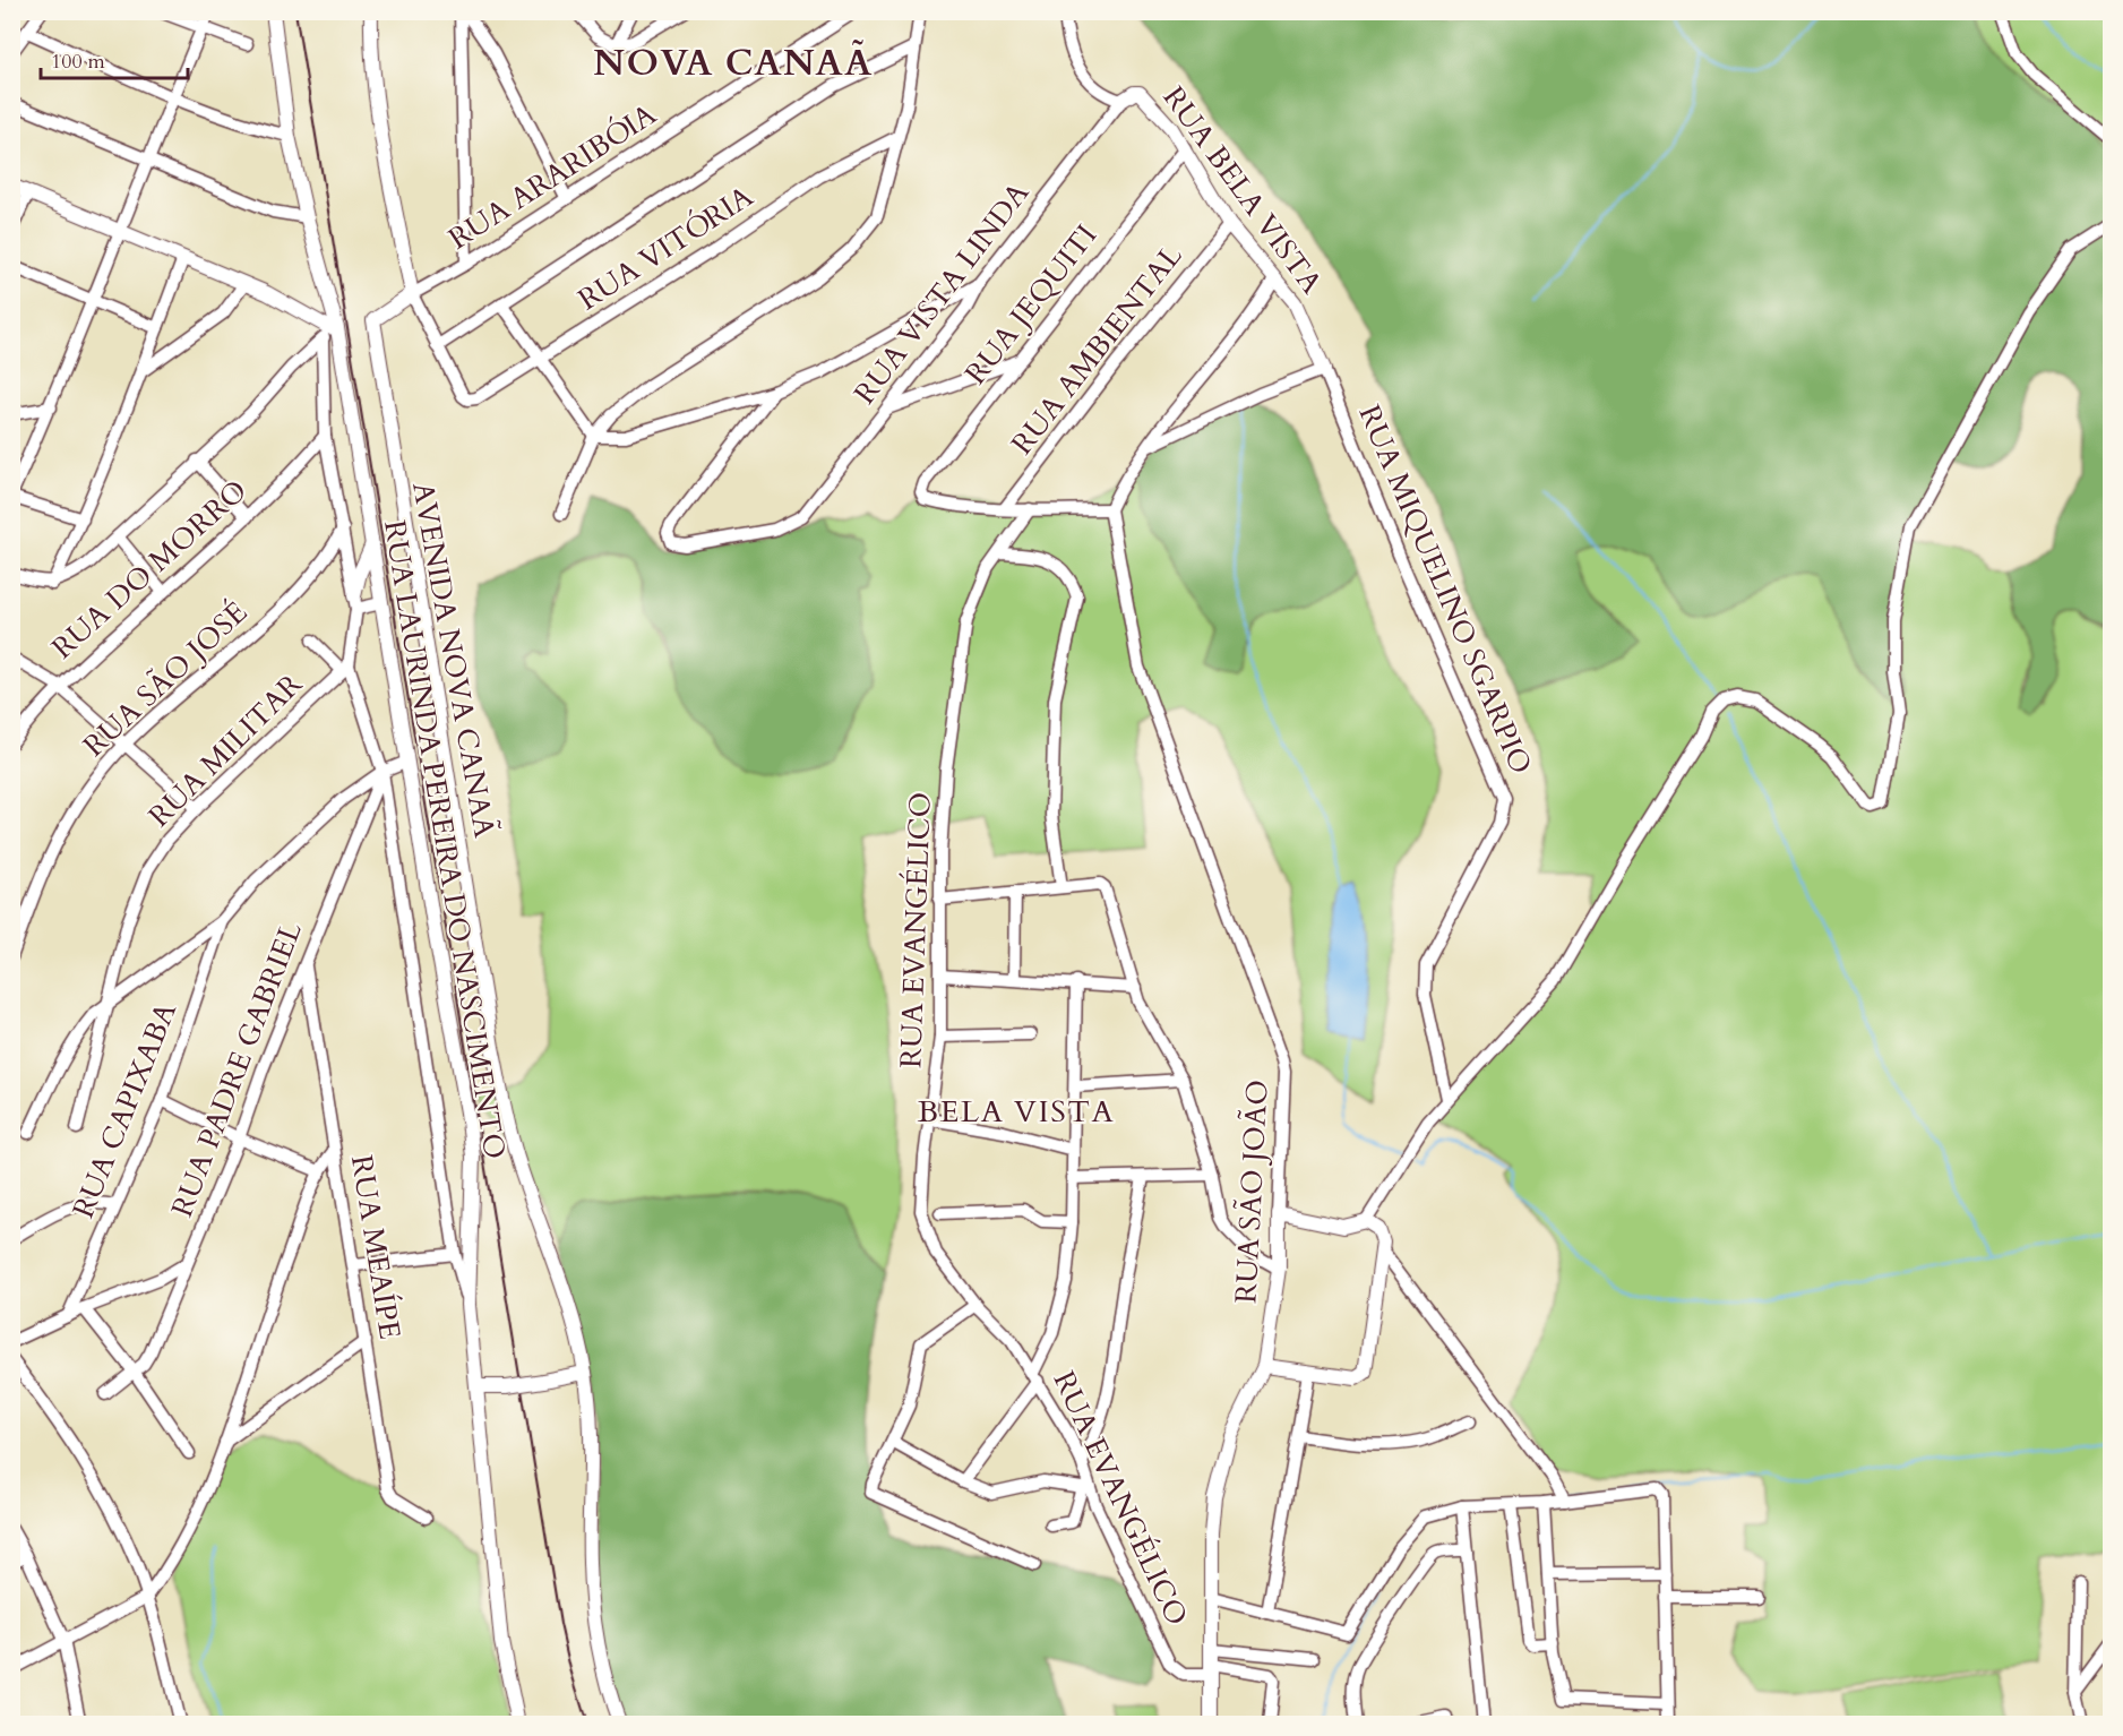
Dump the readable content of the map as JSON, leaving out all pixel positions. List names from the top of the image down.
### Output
{
  "streets": {
    "street": [
      "RUA ARARIBÓIA",
      "RUA BELA VISTA",
      "RUA VITÓRIA",
      "RUA VISTA LINDA",
      "RUA JEQUITI",
      "RUA AMBIENTAL",
      "RUA DO MORRO",
      "RUA MIQUELINO SGARPIO",
      "AVENIDA NOVA CANAÃ",
      "RUA SÃO JOSÉ",
      "RUA MILITAR",
      "RUA LAURINDA PEREIRA DO NASCIMENTO",
      "RUA EVANGÉLICO",
      "RUA PADRE GABRIEL",
      "RUA CAPIXABA",
      "RUA SÃO JOÃO",
      "RUA MEAÍPE"
    ]
  },
  "crossings": [
    ["RUA ARARIBÓIA", "AVENIDA NOVA CANAÃ"],
    ["RUA BELA VISTA", "RUA VISTA LINDA"],
    ["RUA BELA VISTA", "RUA JEQUITI"],
    ["RUA BELA VISTA", "RUA AMBIENTAL"],
    ["RUA BELA VISTA", "RUA MIQUELINO SGARPIO"],
    ["RUA JEQUITI", "RUA AMBIENTAL"],
    ["RUA EVANGÉLICO", "RUA SÃO JOÃO"],
    ["RUA PADRE GABRIEL", "RUA MEAÍPE"]
  ],
  "districts": ["NOVA CANAÃ", "BELA VISTA"],
  "scale_bar": "100 m"
}
